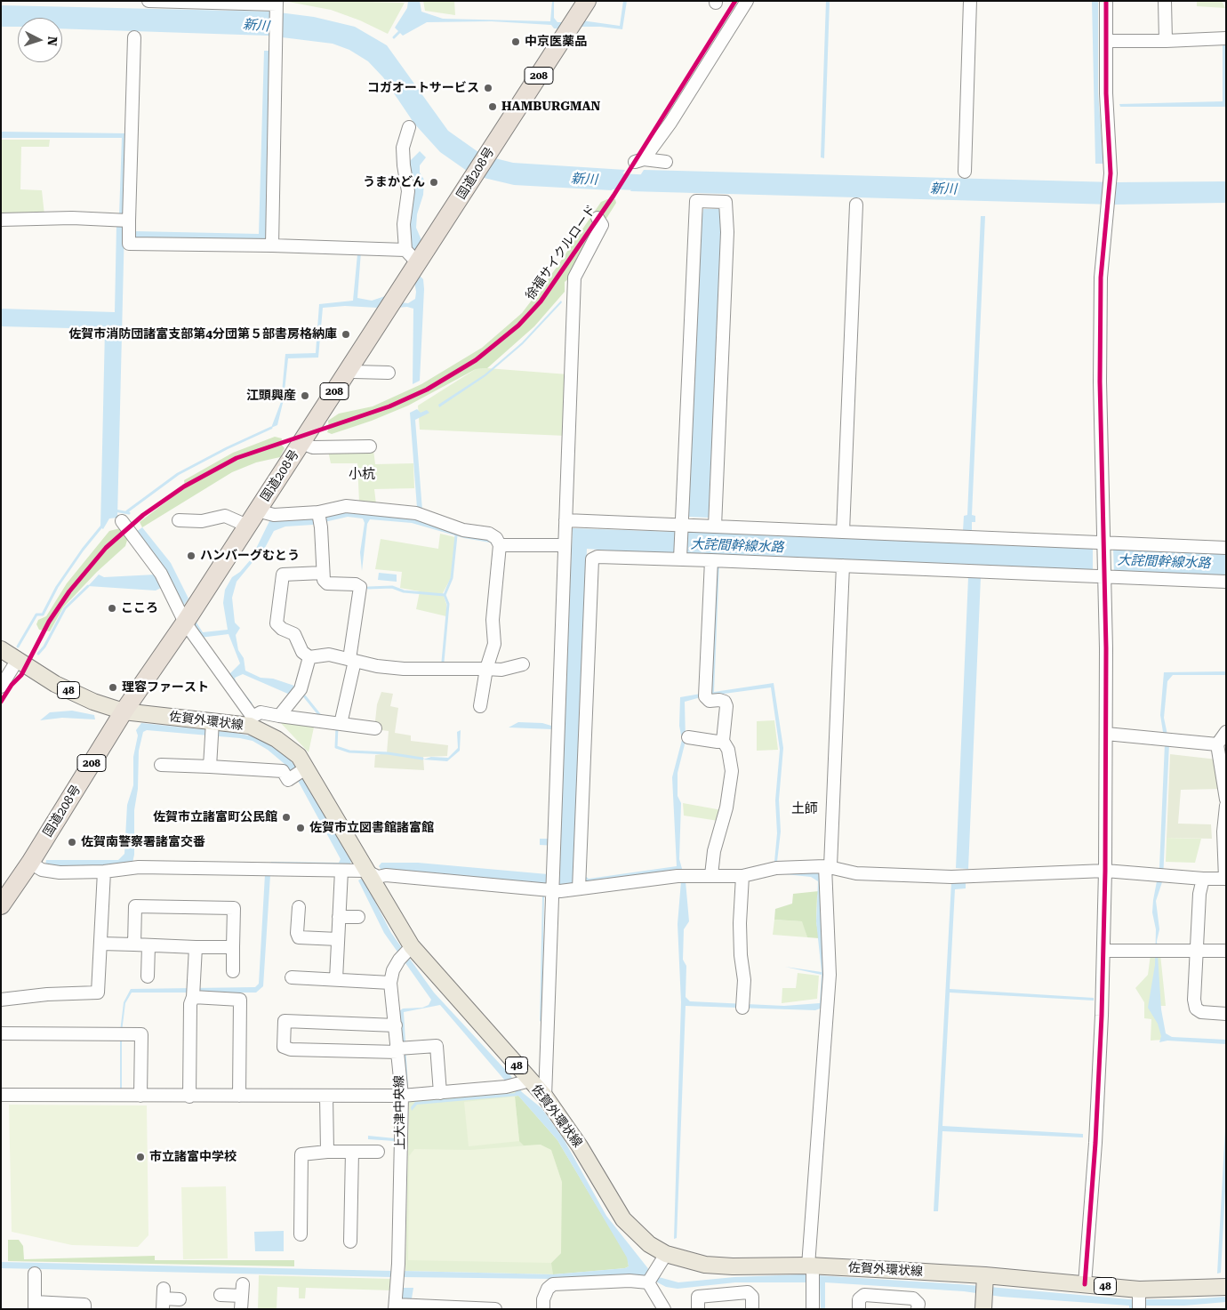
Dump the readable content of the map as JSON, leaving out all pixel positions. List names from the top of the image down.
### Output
{
  "streets": {
    "highway": ["208", "国道208号"],
    "main road": ["48", "佐賀外環状線"],
    "street": ["上大津中央線"],
    "cycle path": ["徐福サイクルロード"]
  },
  "crossings": [
    ["国道208号", "佐賀外環状線"],
    ["佐賀外環状線", "上大津中央線"]
  ],
  "districts": ["小杭", "土師"],
  "water": ["新川", "大詫間幹線水路"],
  "places": [
    "中京医薬品",
    "コガオートサービス",
    "HAMBURGMAN",
    "うまかどん",
    "佐賀市消防団諸富支部第4分団第５部書房格納庫",
    "江頭興産",
    "ハンバーグむとう",
    "こころ",
    "理容ファースト",
    "佐賀市立諸富町公民館",
    "佐賀市立図書館諸富館",
    "佐賀南警察署諸富交番",
    "市立諸富中学校"
  ],
  "north": "right"
}
